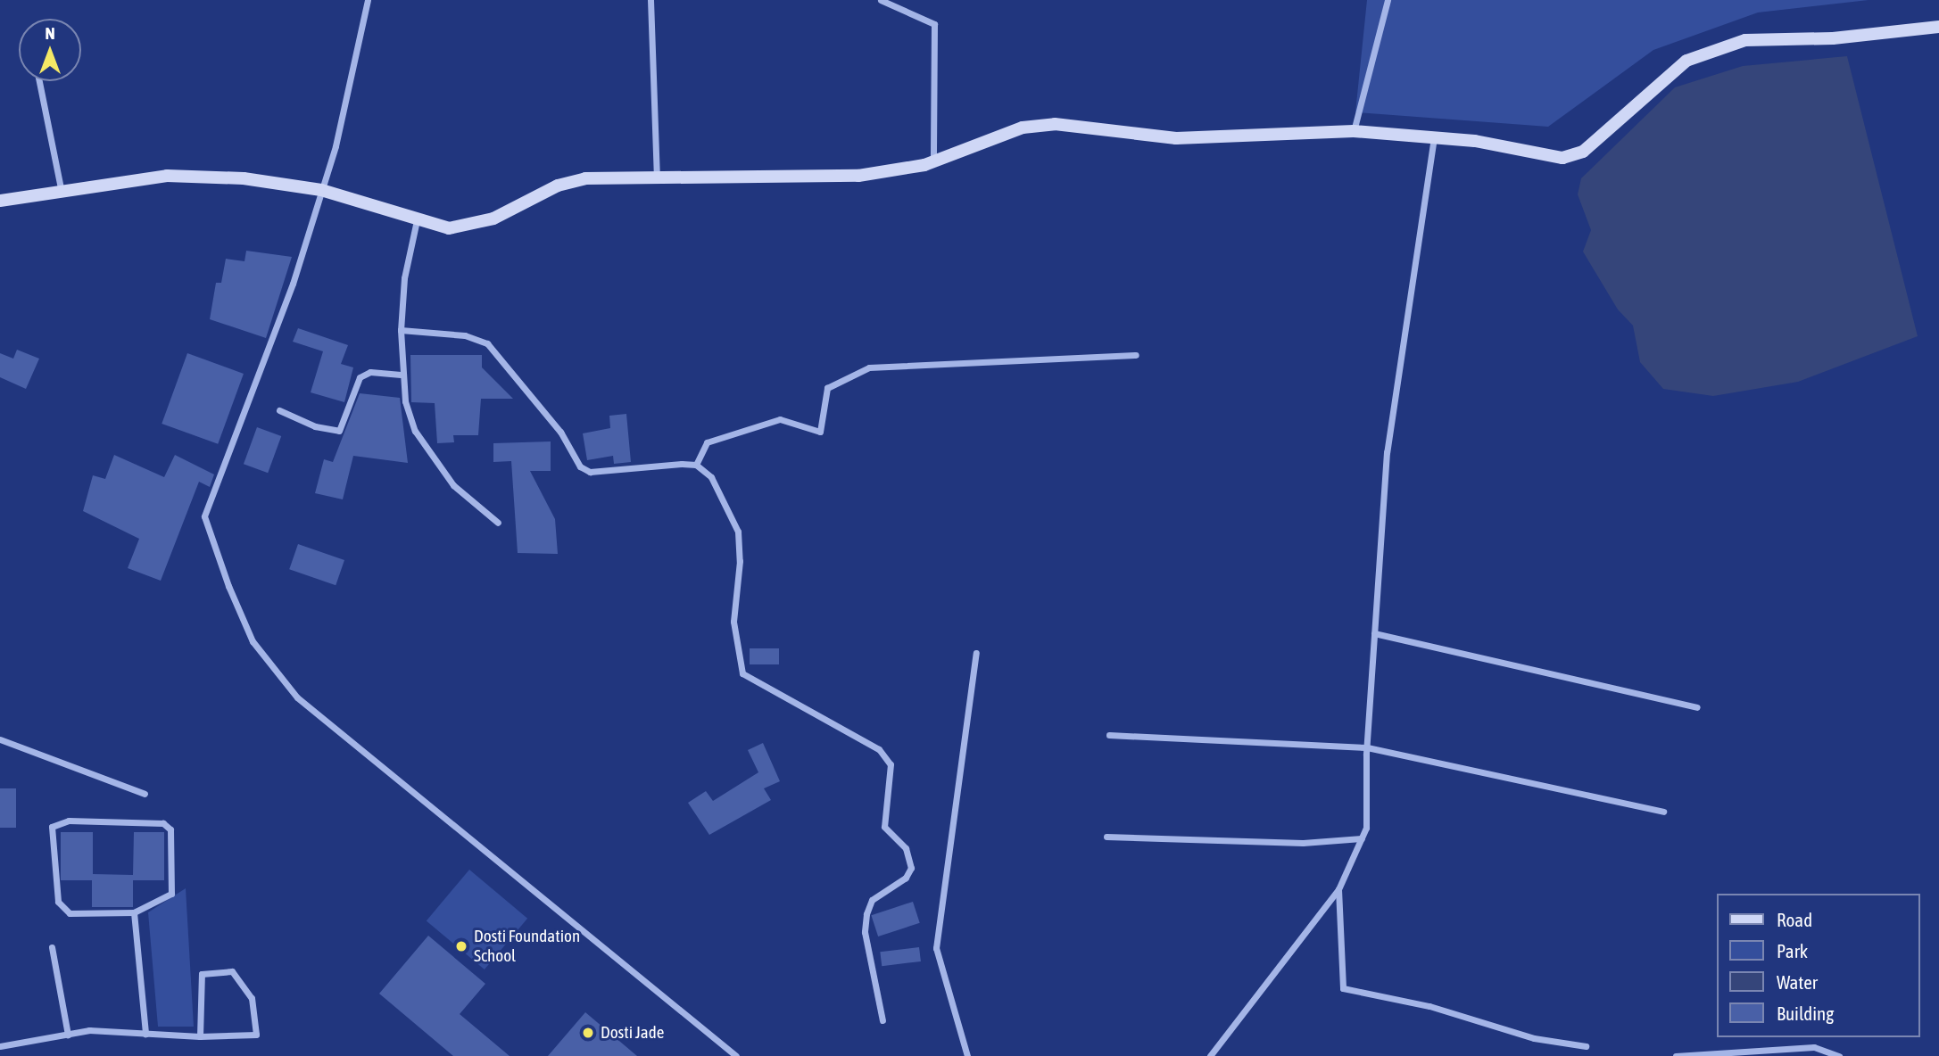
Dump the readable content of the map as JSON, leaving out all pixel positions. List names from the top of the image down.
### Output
{
  "places": ["Dosti Foundation School", "Dosti Jade"],
  "legend": [
    "Road",
    "Park",
    "Water",
    "Building"
  ],
  "north": "top"
}
